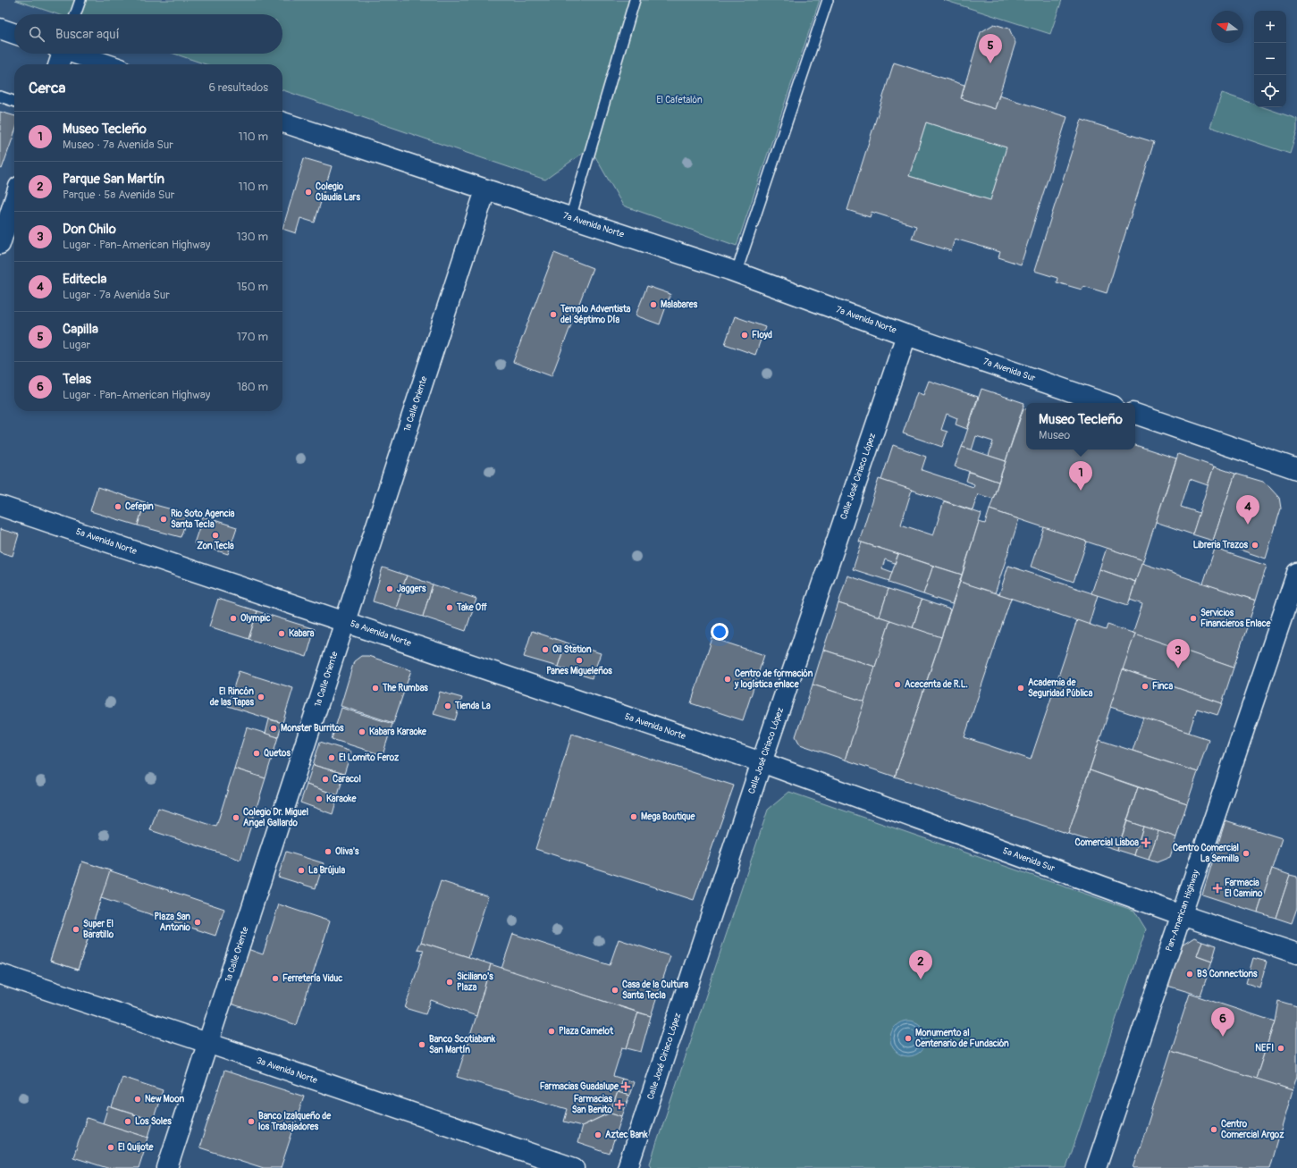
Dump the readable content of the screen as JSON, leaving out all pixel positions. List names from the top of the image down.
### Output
{
  "streets": {
    "street": [
      "7a Avenida Norte",
      "7a Avenida Sur",
      "1a Calle Oriente",
      "Calle José Ciriaco López",
      "5a Avenida Norte",
      "5a Avenida Sur",
      "Pan-American Highway",
      "3a Avenida Norte"
    ]
  },
  "crossings": [
    ["7a Avenida Norte", "7a Avenida Sur"],
    ["7a Avenida Norte", "1a Calle Oriente"],
    ["7a Avenida Norte", "Calle José Ciriaco López"],
    ["7a Avenida Sur", "Calle José Ciriaco López"],
    ["1a Calle Oriente", "5a Avenida Norte"],
    ["1a Calle Oriente", "3a Avenida Norte"],
    ["Calle José Ciriaco López", "5a Avenida Norte"],
    ["Calle José Ciriaco López", "5a Avenida Sur"],
    ["5a Avenida Norte", "5a Avenida Sur"],
    ["5a Avenida Sur", "Pan-American Highway"]
  ],
  "parks": ["El Cafetalón"],
  "places": {
    "other": [
      "Colegio Claudia Lars",
      "Malabares",
      "Templo Adventista del Séptimo Día",
      "Floyd",
      "Cefepin",
      "Rio Soto Agencia Santa Tecla",
      "Zon Tecla",
      "Libreria Trazos",
      "Jaggers",
      "Take Off",
      "Olympic",
      "Servicios Financieros Enlace",
      "Kabara",
      "Oil Station",
      "Panes Migueleños",
      "Centro de formación y logística enlace",
      "Acecenta de R.L.",
      "Finca",
      "The Rumbas",
      "Academia de Seguridad Pública",
      "El Rincón de las Tapas",
      "Tienda La",
      "Monster Burritos",
      "Kabara Karaoke",
      "Quetos",
      "El Lomito Feroz",
      "Caracol",
      "Karaoke",
      "Mega Boutique",
      "Colegio Dr. Miguel Angel Gallardo",
      "Oliva's",
      "Centro Comercial La Semilla",
      "La Brújula",
      "Plaza San Antonio",
      "Super El Baratillo",
      "BS Connections",
      "Ferretería Viduc",
      "Siciliano's Plaza",
      "Casa de la Cultura Santa Tecla",
      "Plaza Camelot",
      "Monumento al Centenario de Fundación",
      "Banco Scotiabank San Martín",
      "NEFI",
      "New Moon",
      "Los Soles",
      "Banco Izalqueño de los Trabajadores",
      "Centro Comercial Argoz",
      "Aztec Bank",
      "El Quijote"
    ],
    "health": [
      "Comercial Lisboa",
      "Farmacia El Camino",
      "Farmacias Guadalupe",
      "Farmacias San Benito"
    ]
  },
  "north": "left",
  "page": {
    "map_buttons": ["+", "−"],
    "search": "Buscar aquí",
    "pins": [
      "5",
      "1",
      "4",
      "3",
      "2",
      "6"
    ],
    "heading": ["Cerca", "6 resultados"],
    "list": [
      {
        "mark": "1",
        "name": "Museo Tecleño",
        "note": "Museo · 7a Avenida Sur",
        "value": "110 m"
      },
      {
        "mark": "2",
        "name": "Parque San Martín",
        "note": "Parque · 5a Avenida Sur",
        "value": "110 m"
      },
      {
        "mark": "3",
        "name": "Don Chilo",
        "note": "Lugar · Pan-American Highway",
        "value": "130 m"
      },
      {
        "mark": "4",
        "name": "Editecla",
        "note": "Lugar · 7a Avenida Sur",
        "value": "150 m"
      },
      {
        "mark": "5",
        "name": "Capilla",
        "note": "Lugar",
        "value": "170 m"
      },
      {
        "mark": "6",
        "name": "Telas",
        "note": "Lugar · Pan-American Highway",
        "value": "180 m"
      }
    ],
    "popup": ["Museo Tecleño", "Museo"]
  }
}
